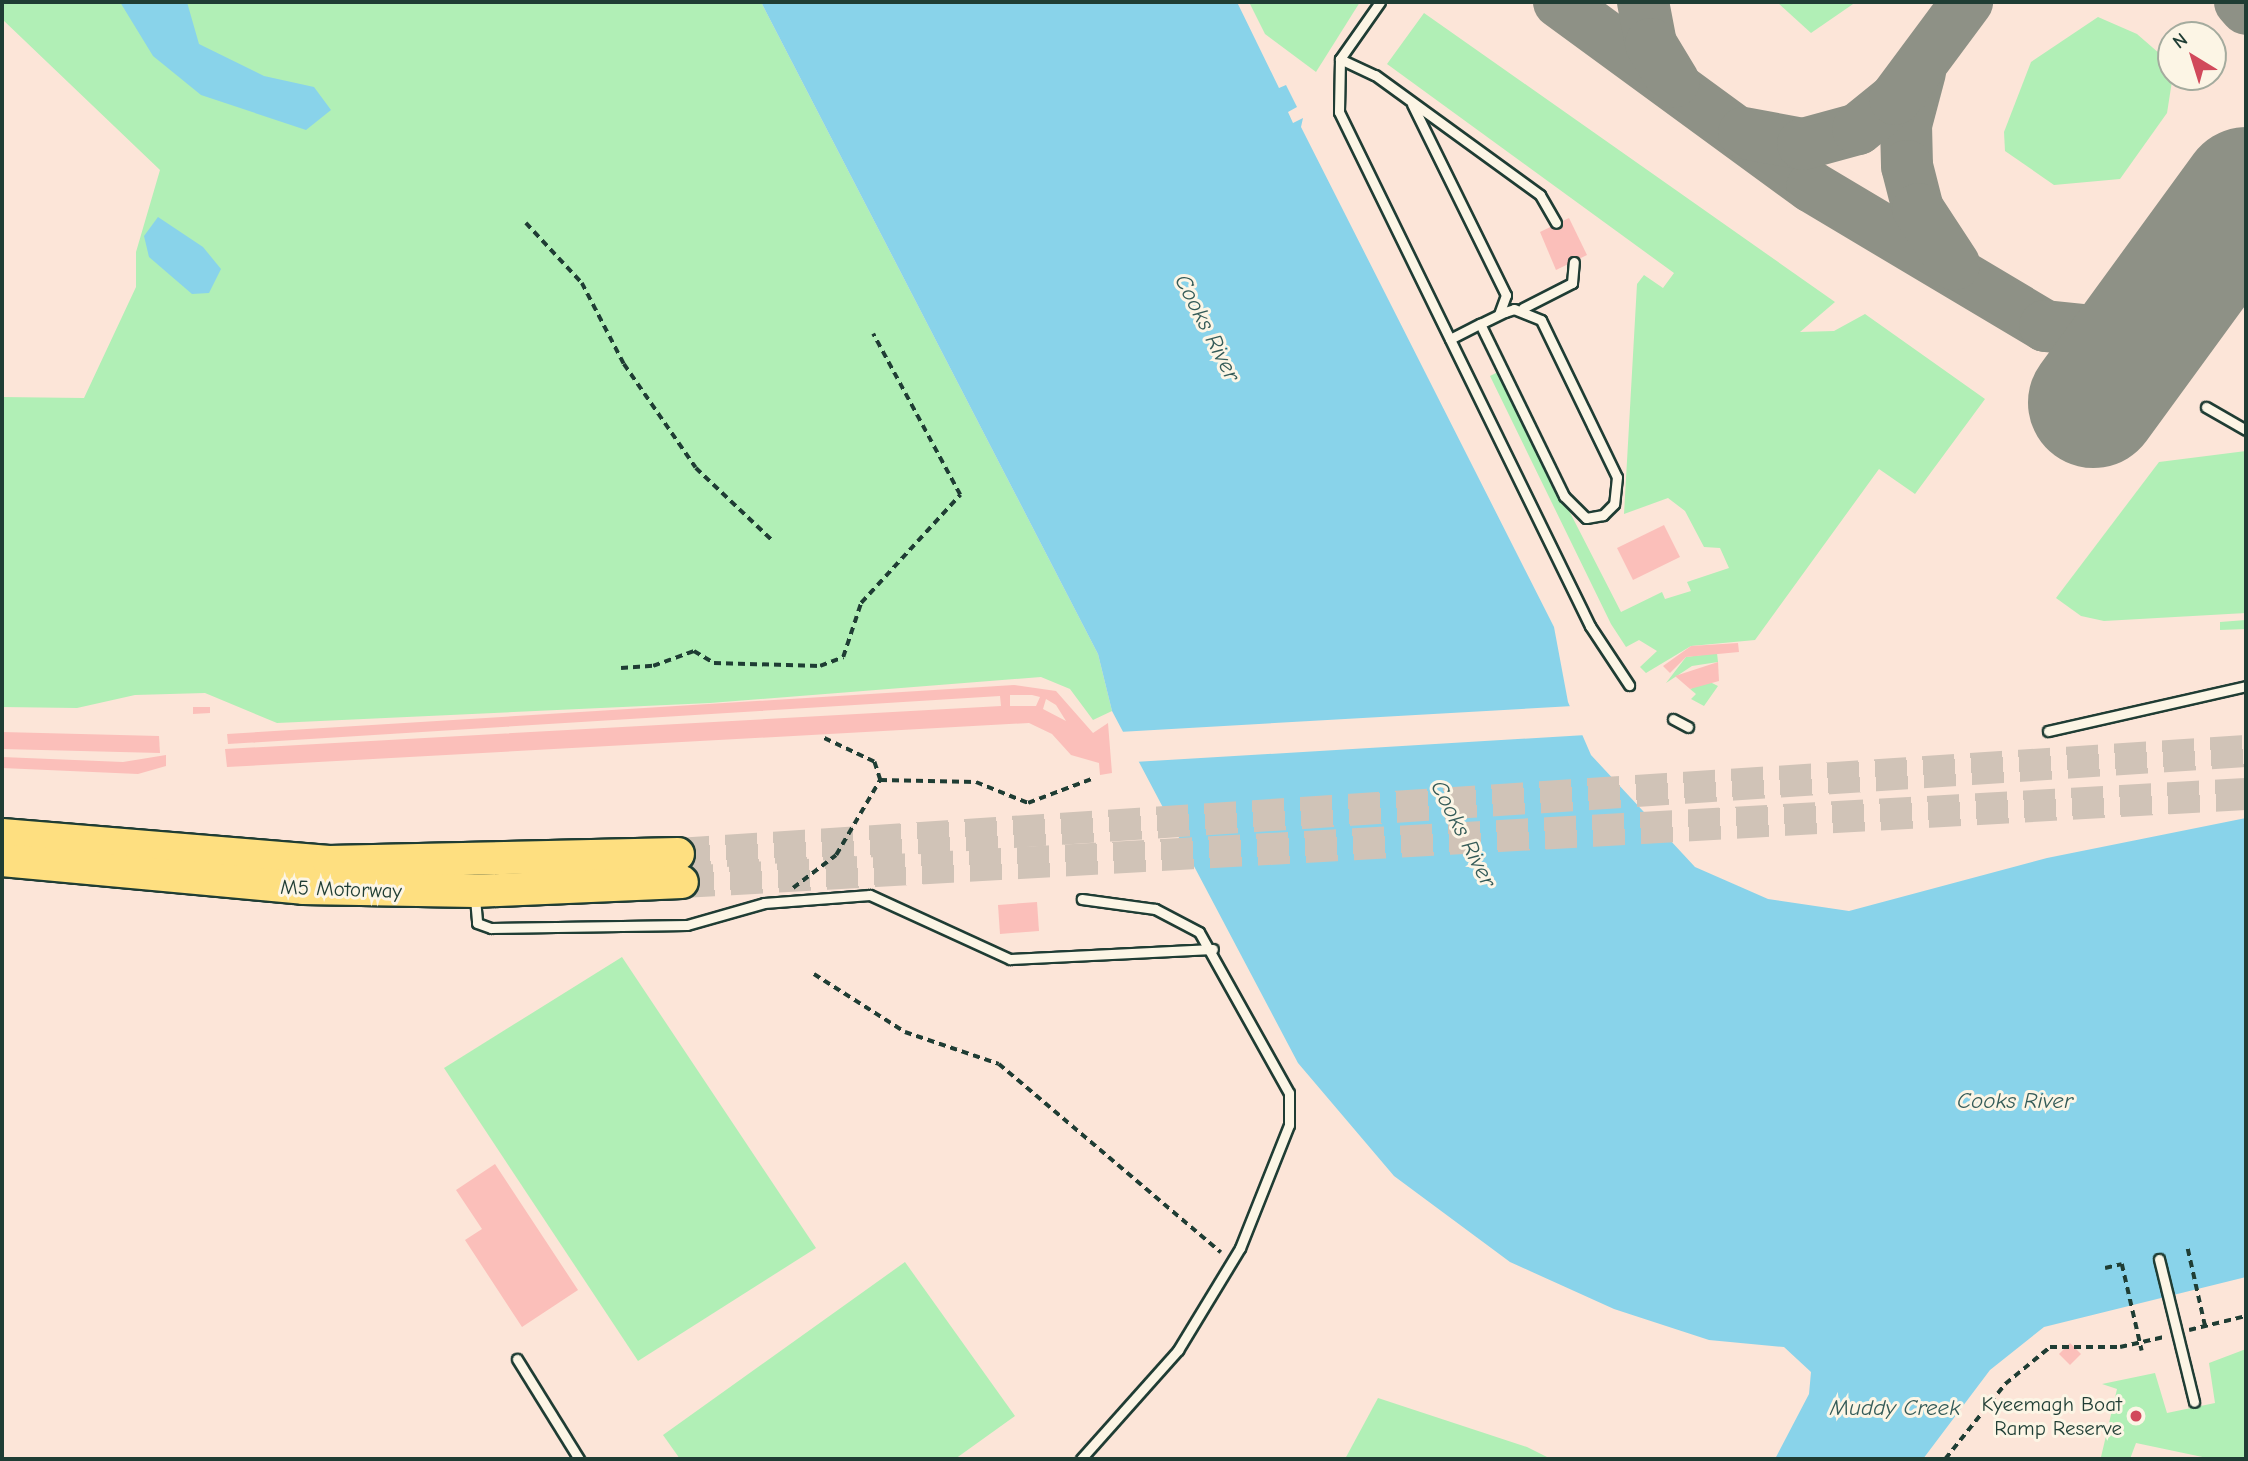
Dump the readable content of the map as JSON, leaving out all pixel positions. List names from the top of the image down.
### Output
{
  "streets": {
    "highway": ["M5 Motorway"]
  },
  "water": ["Cooks River", "Muddy Creek"],
  "places": ["Kyeemagh Boat Ramp Reserve"],
  "north": "top left"
}
